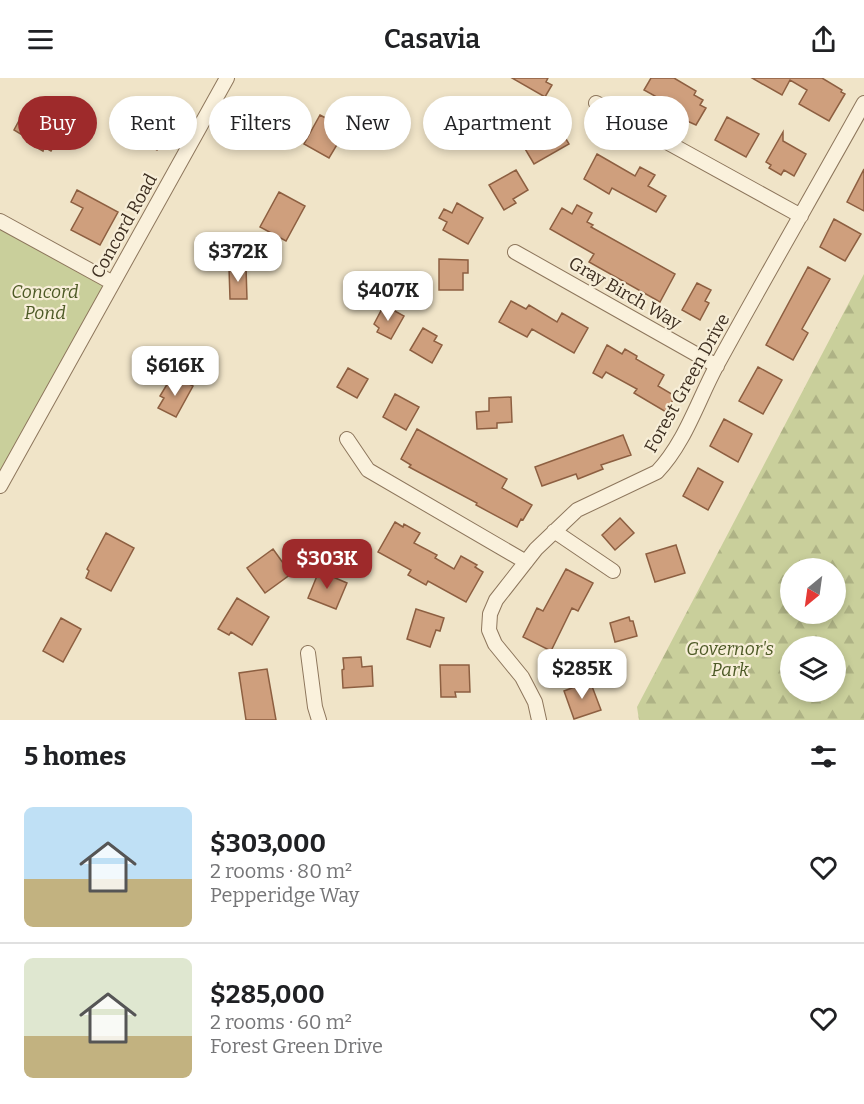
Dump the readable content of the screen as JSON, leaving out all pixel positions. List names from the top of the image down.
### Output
{
  "streets": {
    "street": ["Concord Road", "Gray Birch Way", "Forest Green Drive"]
  },
  "crossings": [
    ["Gray Birch Way", "Forest Green Drive"]
  ],
  "parks": ["Concord Pond", "Governor's Park"],
  "north": "bottom left",
  "page": {
    "header": "Casavia",
    "chip": [
      "Buy",
      "Rent",
      "Filters",
      "New",
      "Apartment",
      "House"
    ],
    "price": [
      "$372K",
      "$407K",
      "$616K",
      "$303K",
      "$285K"
    ],
    "heading": "5 homes",
    "list": [
      {
        "name": "$303,000",
        "note": "2 rooms · 80 m² · Pepperidge Way"
      },
      {
        "name": "$285,000",
        "note": "2 rooms · 60 m² · Forest Green Drive"
      }
    ]
  }
}
